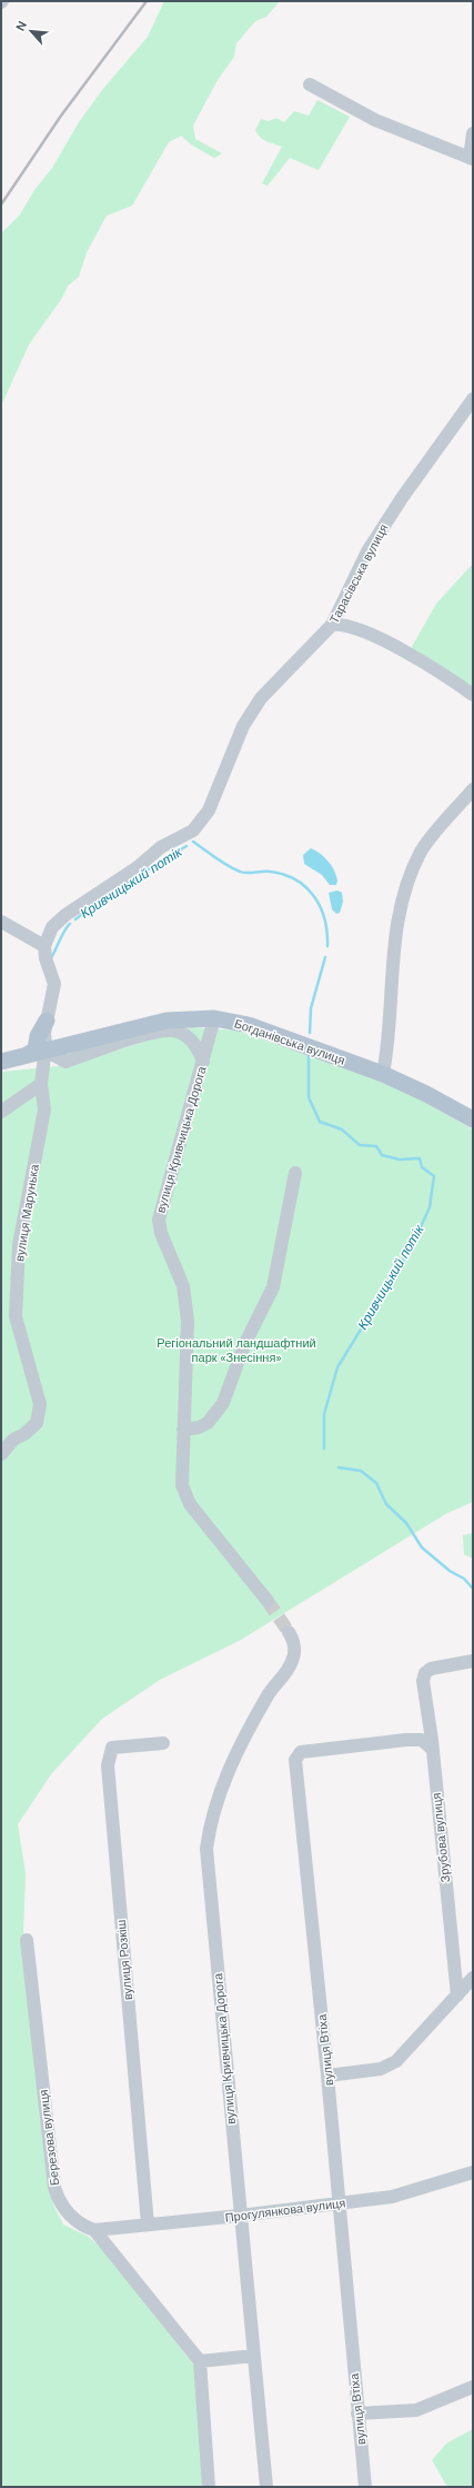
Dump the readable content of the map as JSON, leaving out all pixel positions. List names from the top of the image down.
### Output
{
  "streets": {
    "main road": ["Богданівська вулиця"],
    "street": [
      "Тарасівська вулиця",
      "вулиця Кривчицька Дорога",
      "вулиця Марунька",
      "Зрубова вулиця",
      "вулиця Розкіш",
      "вулиця Втіха",
      "Березова вулиця",
      "Прогулянкова вулиця"
    ]
  },
  "crossings": [
    ["Тарасівська вулиця", "вулиця Марунька"],
    ["Богданівська вулиця", "вулиця Кривчицька Дорога"],
    ["Богданівська вулиця", "вулиця Марунька"],
    ["вулиця Кривчицька Дорога", "Прогулянкова вулиця"],
    ["Зрубова вулиця", "вулиця Втіха"],
    ["вулиця Розкіш", "Прогулянкова вулиця"],
    ["вулиця Втіха", "Прогулянкова вулиця"],
    ["Березова вулиця", "Прогулянкова вулиця"]
  ],
  "water": ["Кривчицький потік"],
  "parks": ["Регіональний ландшафтний парк «Знесіння»"],
  "north": "top left"
}
